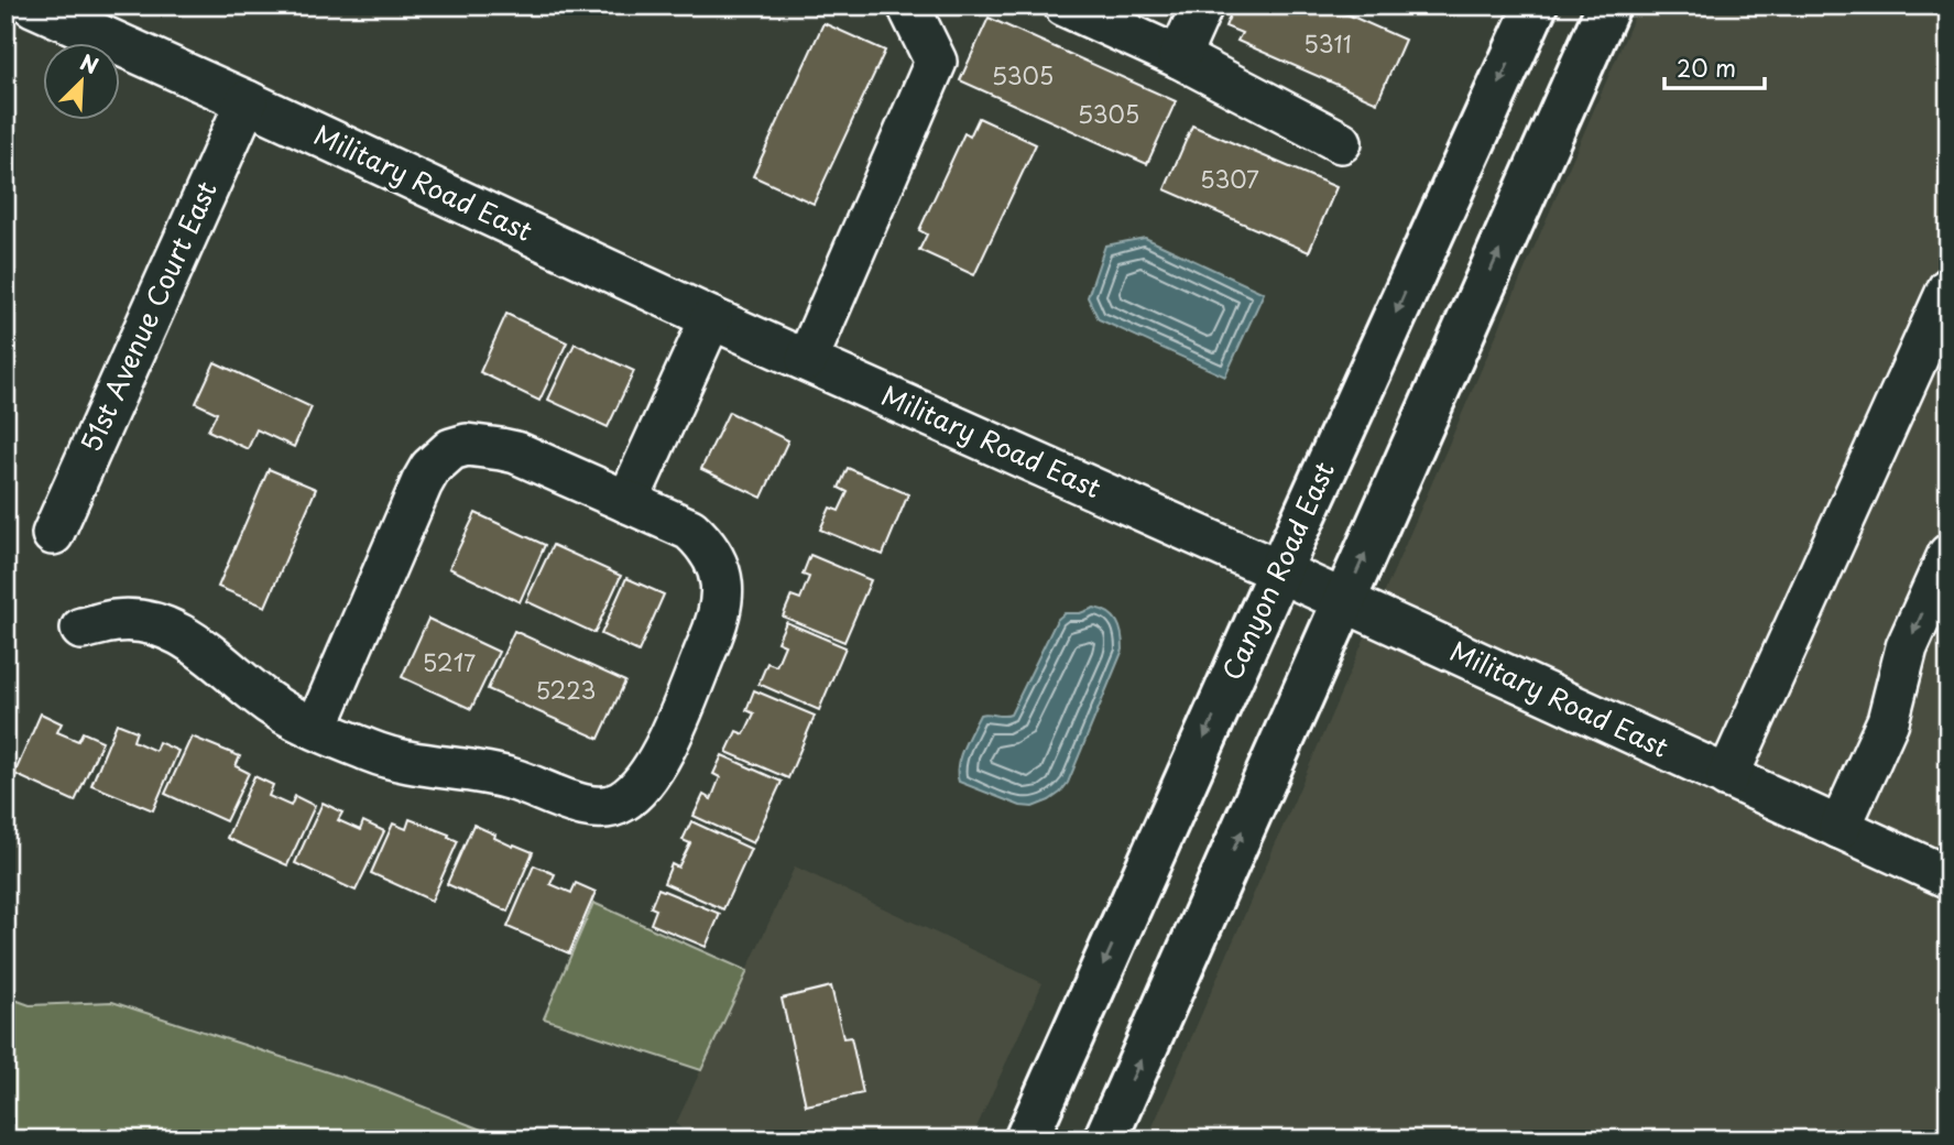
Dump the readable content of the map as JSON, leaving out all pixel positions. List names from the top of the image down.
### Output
{
  "streets": {
    "main road": ["Canyon Road East"],
    "street": ["Military Road East", "51st Avenue Court East"]
  },
  "crossings": [
    ["Military Road East", "51st Avenue Court East"],
    ["Military Road East", "Canyon Road East"]
  ],
  "house_numbers": [
    "5311",
    "5305",
    "5305",
    "5307",
    "5217",
    "5223"
  ],
  "scale_bar": "20 m",
  "north": "top right"
}
